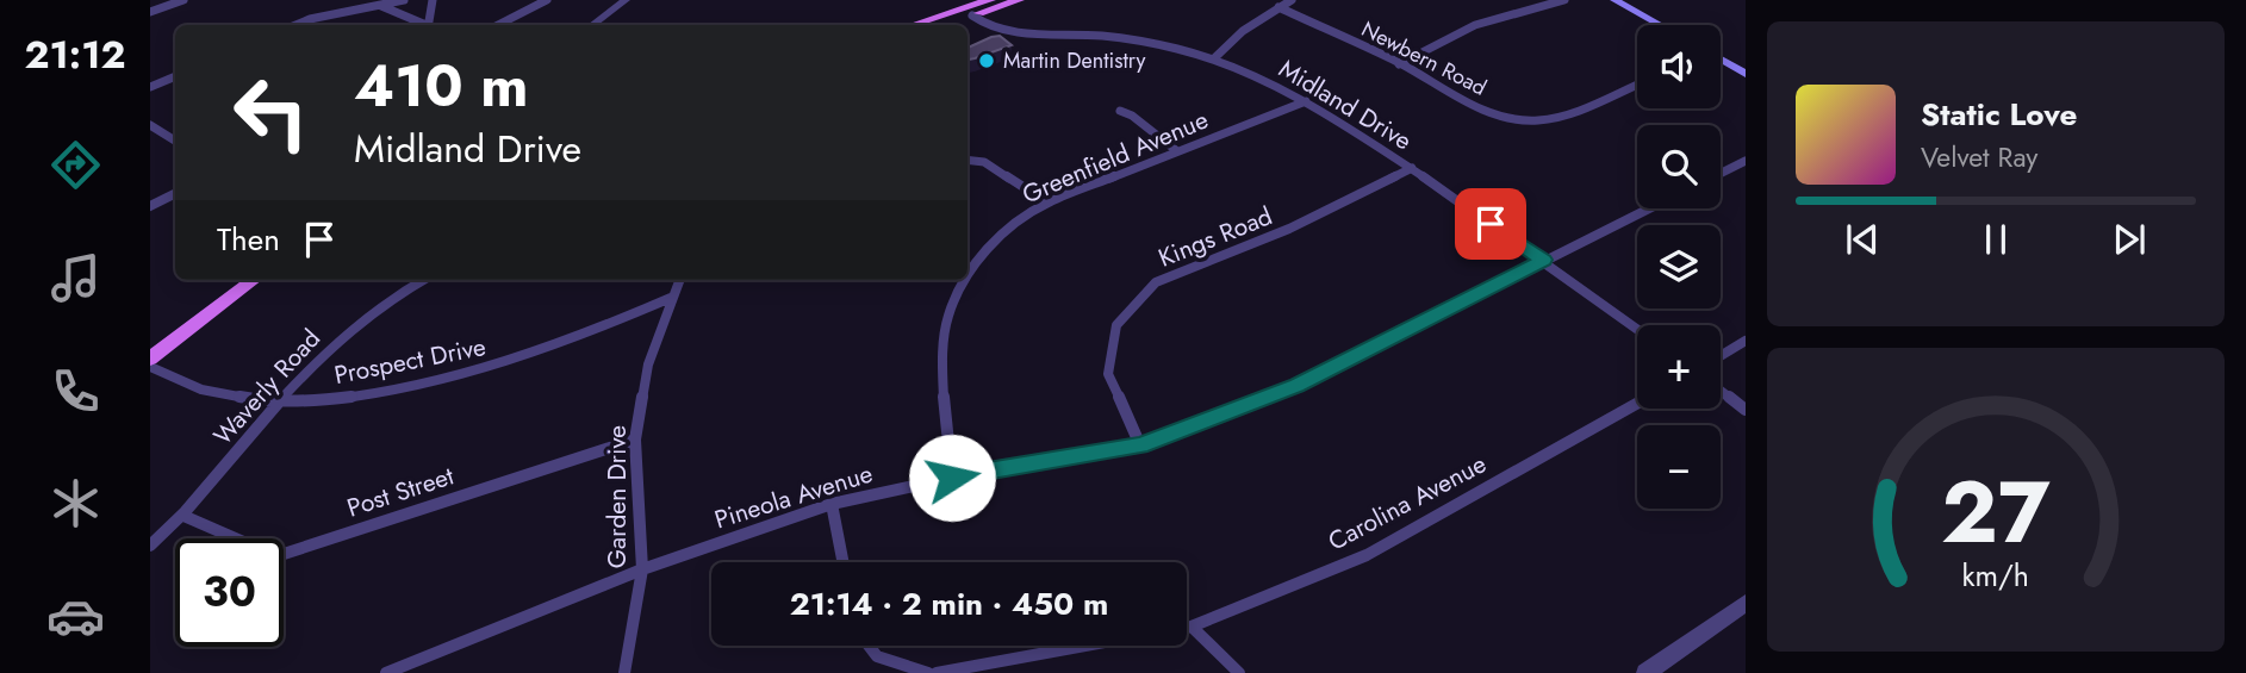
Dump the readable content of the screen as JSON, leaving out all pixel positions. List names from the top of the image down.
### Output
{
  "streets": {
    "street": [
      "Newbern Road",
      "Midland Drive",
      "Greenfield Avenue",
      "Kings Road",
      "Prospect Drive",
      "Waverly Road",
      "Post Street",
      "Garden Drive",
      "Pineola Avenue",
      "Carolina Avenue"
    ]
  },
  "crossings": [
    ["Midland Drive", "Greenfield Avenue"],
    ["Midland Drive", "Kings Road"],
    ["Midland Drive", "Pineola Avenue"],
    ["Greenfield Avenue", "Pineola Avenue"],
    ["Kings Road", "Pineola Avenue"],
    ["Prospect Drive", "Waverly Road"],
    ["Prospect Drive", "Garden Drive"],
    ["Waverly Road", "Post Street"],
    ["Post Street", "Garden Drive"],
    ["Garden Drive", "Pineola Avenue"]
  ],
  "places": ["Martin Dentistry"],
  "page": {
    "tabs": "21:12",
    "map_buttons": ["+", "−"],
    "turn": ["410 m", "Midland Drive"],
    "song": ["Static Love", "Velvet Ray"],
    "then": "Then",
    "limit": "30",
    "trip": "21:14 · 2 min · 450 m",
    "gauge": ["27", "km/h"]
  }
}
